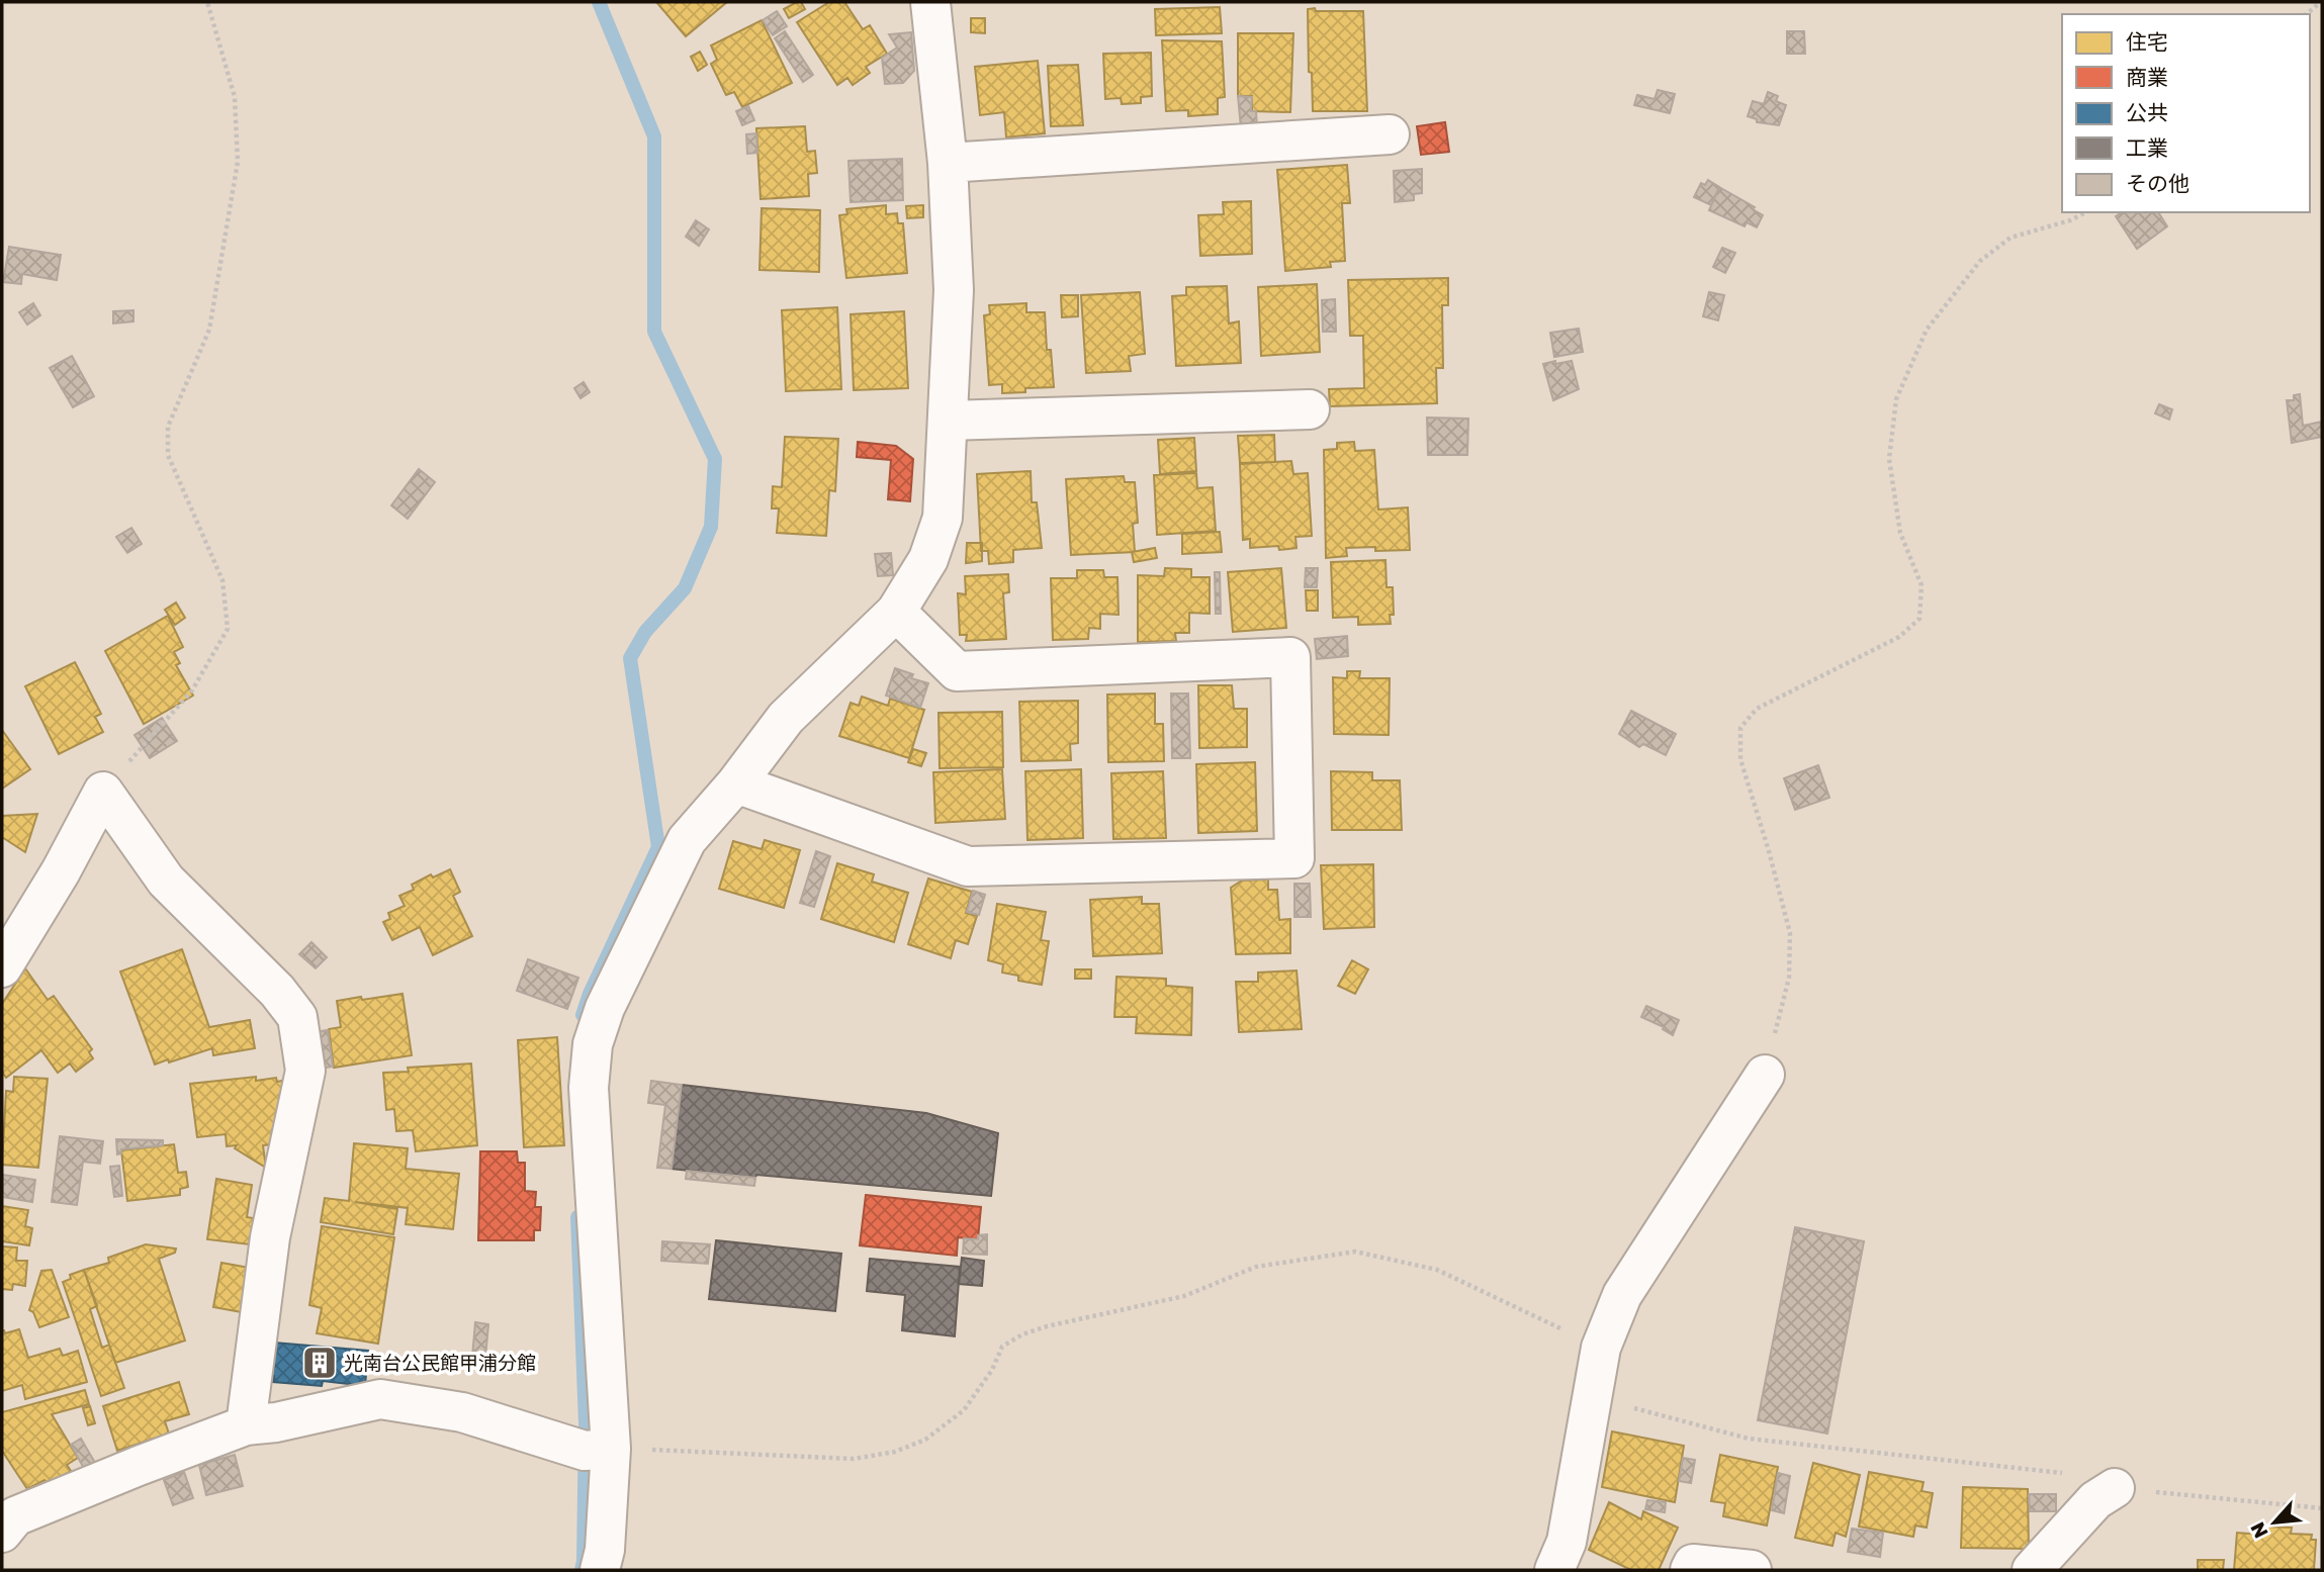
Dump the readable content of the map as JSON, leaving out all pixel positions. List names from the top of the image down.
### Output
{
  "places": {
    "building": ["光南台公民館甲浦分館"]
  },
  "legend": [
    "住宅",
    "商業",
    "公共",
    "工業",
    "その他"
  ],
  "north": "bottom left"
}
